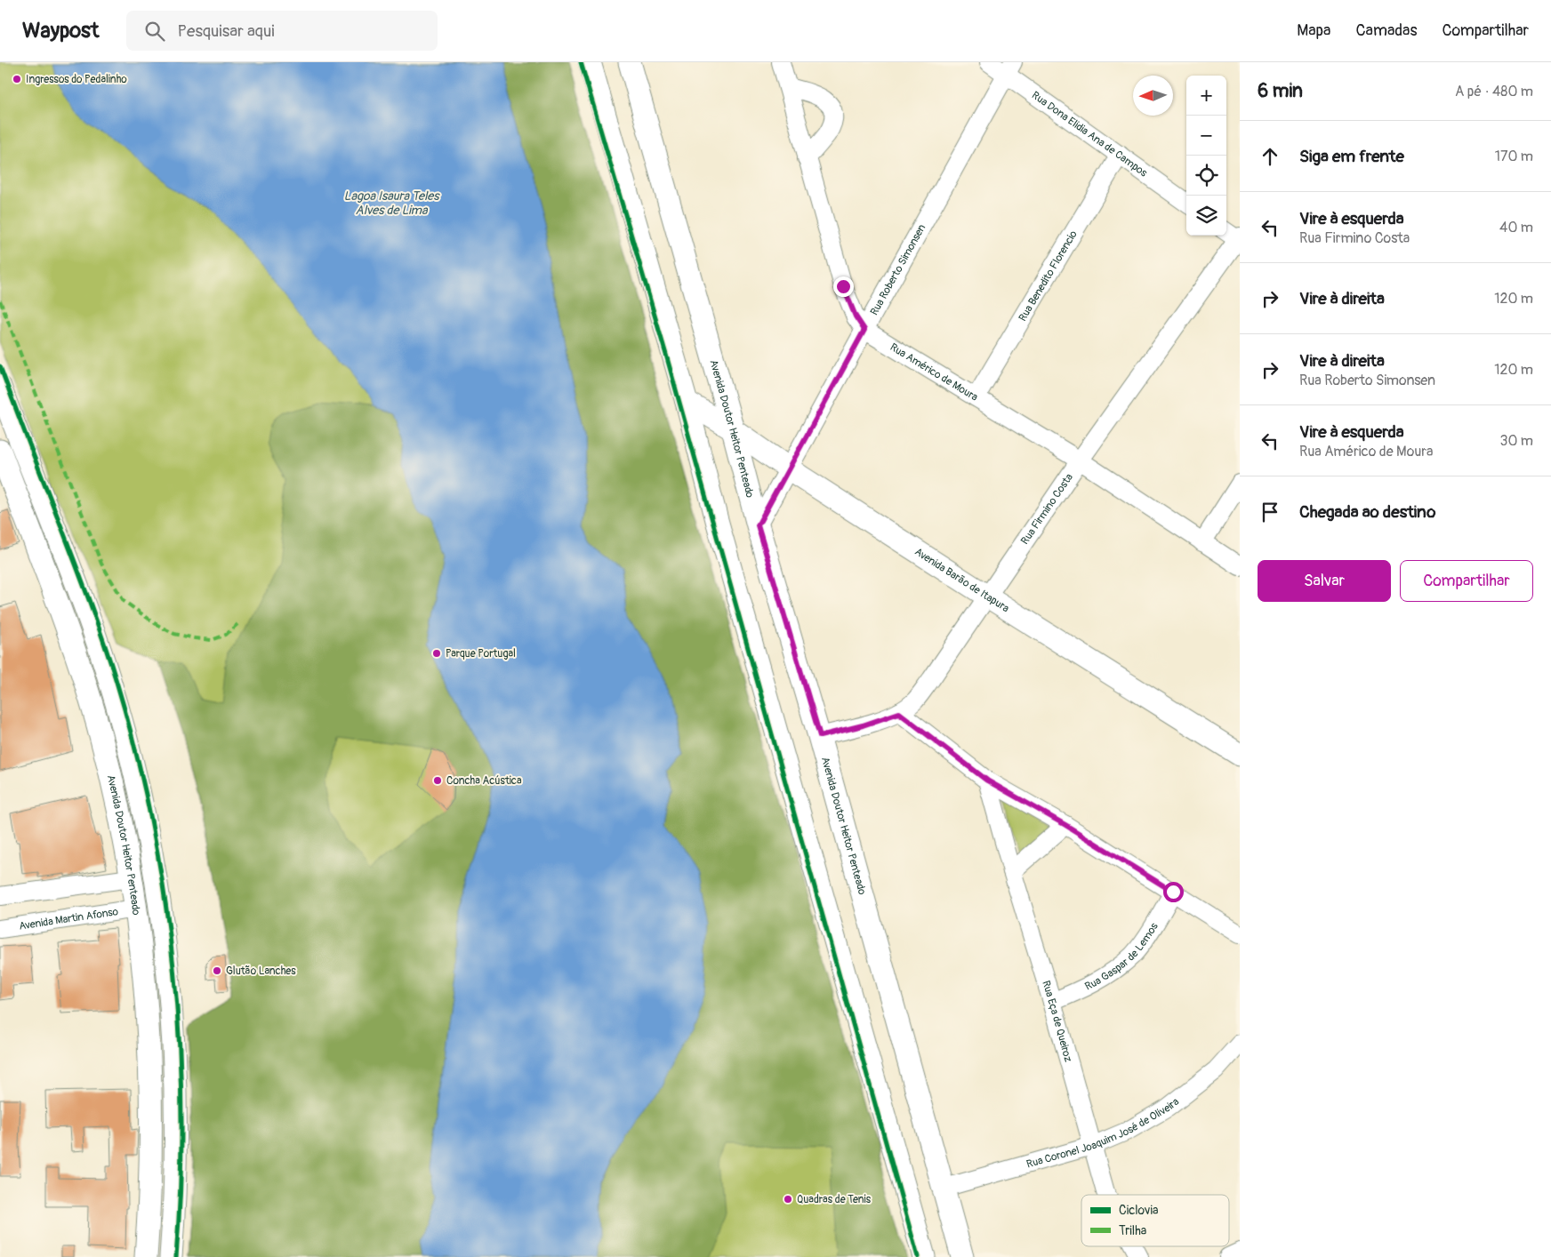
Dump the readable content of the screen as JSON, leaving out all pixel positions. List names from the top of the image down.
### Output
{
  "streets": {
    "main road": ["Avenida Doutor Heitor Penteado", "Avenida Barão de Itapura"],
    "street": [
      "Rua Dona Elidia Ana de Campos",
      "Rua Roberto Simonsen",
      "Rua Benedito Florencio",
      "Rua Américo de Moura",
      "Rua Firmino Costa",
      "Avenida Martin Afonso",
      "Rua Gaspar de Lemos",
      "Rua Eça de Queiroz",
      "Rua Coronel Joaquim José de Oliveira"
    ]
  },
  "crossings": [
    ["Rua Dona Elidia Ana de Campos", "Rua Roberto Simonsen"],
    ["Rua Dona Elidia Ana de Campos", "Rua Benedito Florencio"],
    ["Rua Roberto Simonsen", "Rua Américo de Moura"],
    ["Rua Roberto Simonsen", "Avenida Doutor Heitor Penteado"],
    ["Rua Roberto Simonsen", "Avenida Barão de Itapura"],
    ["Rua Benedito Florencio", "Rua Américo de Moura"],
    ["Rua Américo de Moura", "Rua Firmino Costa"],
    ["Avenida Doutor Heitor Penteado", "Rua Firmino Costa"],
    ["Avenida Doutor Heitor Penteado", "Avenida Barão de Itapura"],
    ["Avenida Doutor Heitor Penteado", "Avenida Martin Afonso"],
    ["Avenida Doutor Heitor Penteado", "Rua Coronel Joaquim José de Oliveira"],
    ["Rua Firmino Costa", "Avenida Barão de Itapura"],
    ["Rua Gaspar de Lemos", "Rua Eça de Queiroz"],
    ["Rua Eça de Queiroz", "Rua Coronel Joaquim José de Oliveira"]
  ],
  "water": ["Lagoa Isaura Teles Alves de Lima"],
  "places": [
    "Ingressos do Pedalinho",
    "Parque Portugal",
    "Concha Acústica",
    "Glutão Lanches",
    "Quadras de Tenis"
  ],
  "legend": ["Ciclovia", "Trilha"],
  "north": "left",
  "page": {
    "header": "Waypost",
    "search": "Pesquisar aqui",
    "nav": ["Mapa", "Camadas", "Compartilhar"],
    "heading": ["6 min", "A pé · 480 m"],
    "map_buttons": ["+", "−"],
    "list": [
      ["Siga em frente", "170 m"],
      ["Vire à esquerda", "Rua Firmino Costa", "40 m"],
      ["Vire à direita", "120 m"],
      ["Vire à direita", "Rua Roberto Simonsen", "120 m"],
      ["Vire à esquerda", "Rua Américo de Moura", "30 m"],
      "Chegada ao destino"
    ],
    "buttons": ["Salvar", "Compartilhar"]
  }
}
